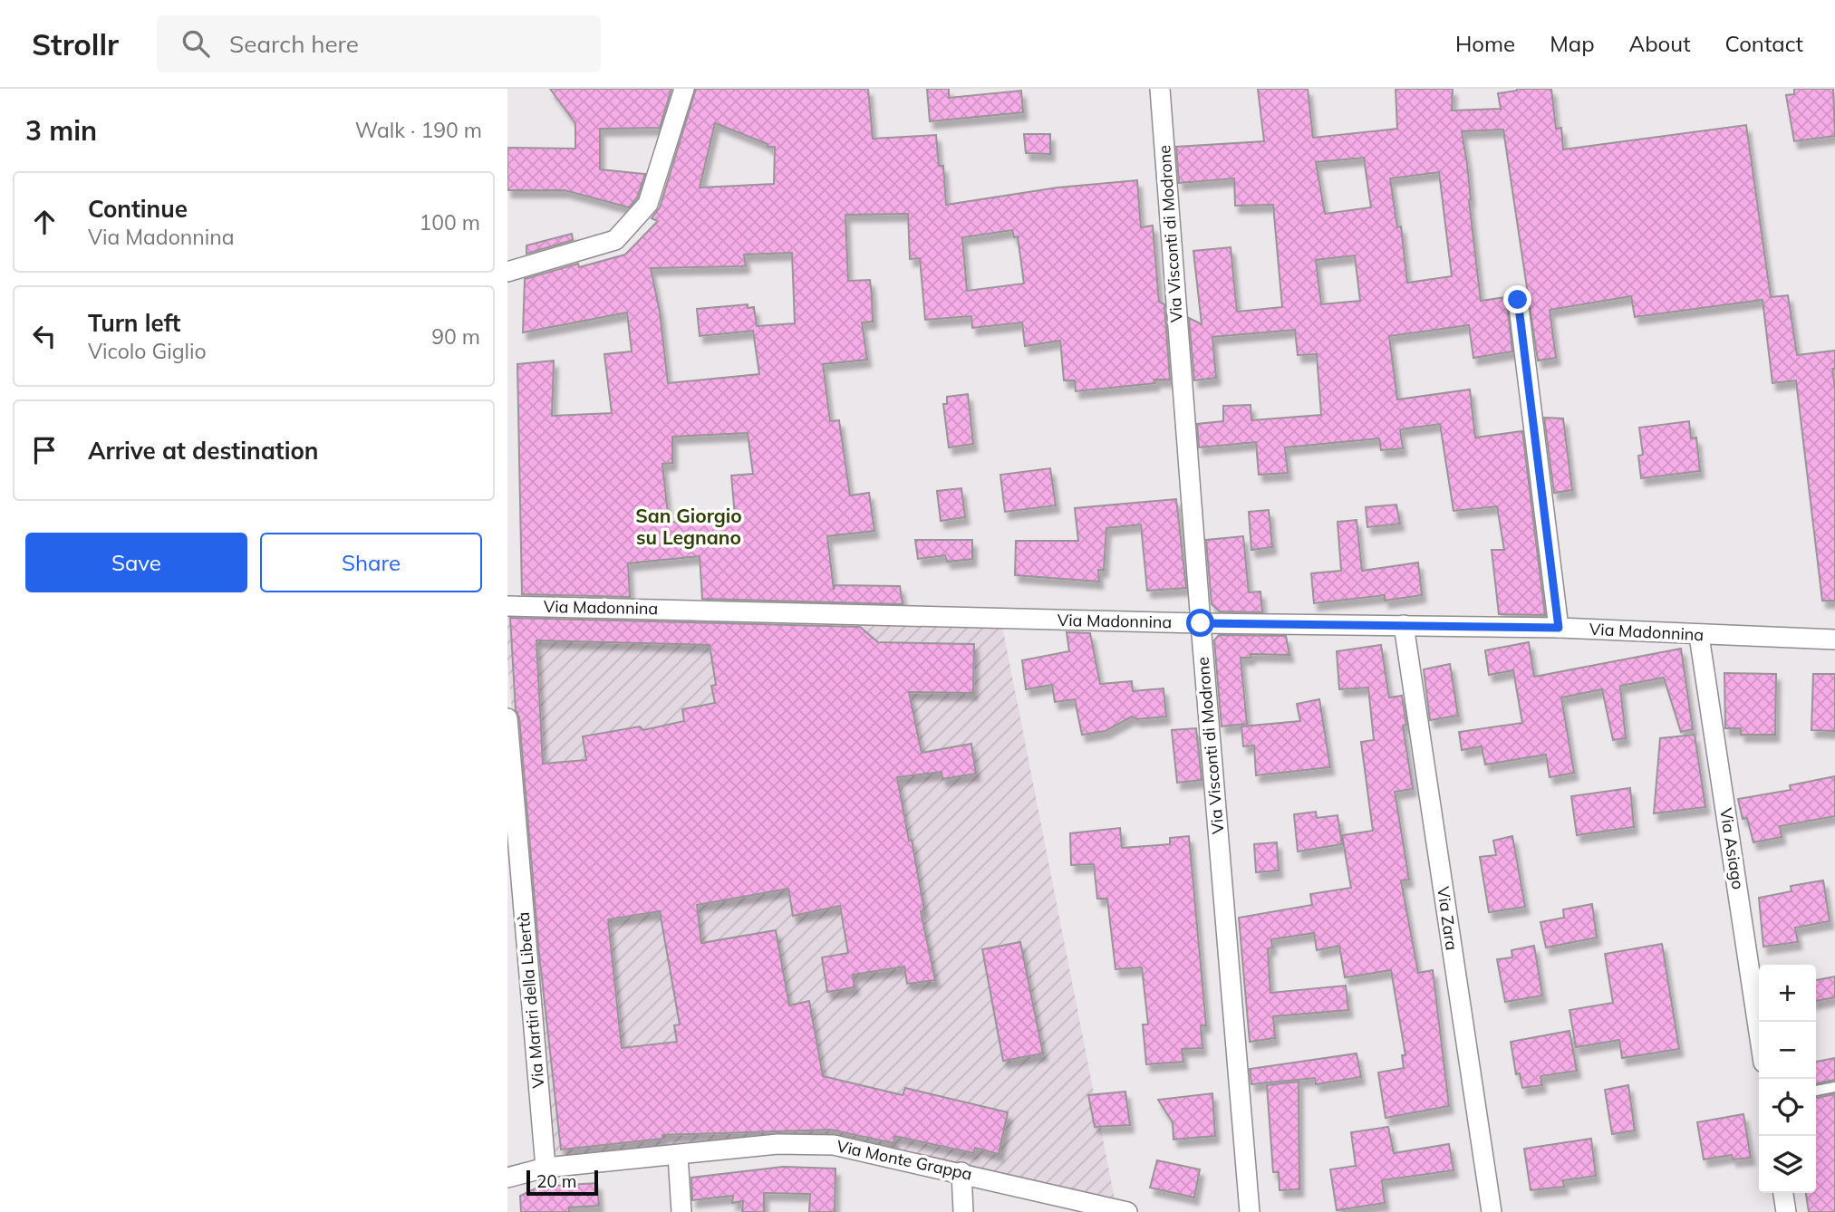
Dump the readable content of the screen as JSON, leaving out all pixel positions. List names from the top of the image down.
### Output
{
  "streets": {
    "street": [
      "Via Visconti di Modrone",
      "Via Madonnina",
      "Via Asiago",
      "Via Zara",
      "Via Martiri della Libertà",
      "Via Monte Grappa"
    ]
  },
  "crossings": [
    ["Via Visconti di Modrone", "Via Madonnina"],
    ["Via Madonnina", "Via Asiago"],
    ["Via Madonnina", "Via Zara"],
    ["Via Martiri della Libertà", "Via Monte Grappa"]
  ],
  "districts": ["San Giorgio su Legnano"],
  "scale_bar": "20 m",
  "page": {
    "header": "Strollr",
    "search": "Search here",
    "nav": [
      "Home",
      "Map",
      "About",
      "Contact"
    ],
    "heading": ["3 min", "Walk · 190 m"],
    "list": [
      ["Continue", "Via Madonnina", "100 m"],
      ["Turn left", "Vicolo Giglio", "90 m"],
      "Arrive at destination"
    ],
    "buttons": ["Save", "Share"],
    "map_buttons": ["+", "−"],
    "scale": "20 m"
  }
}
